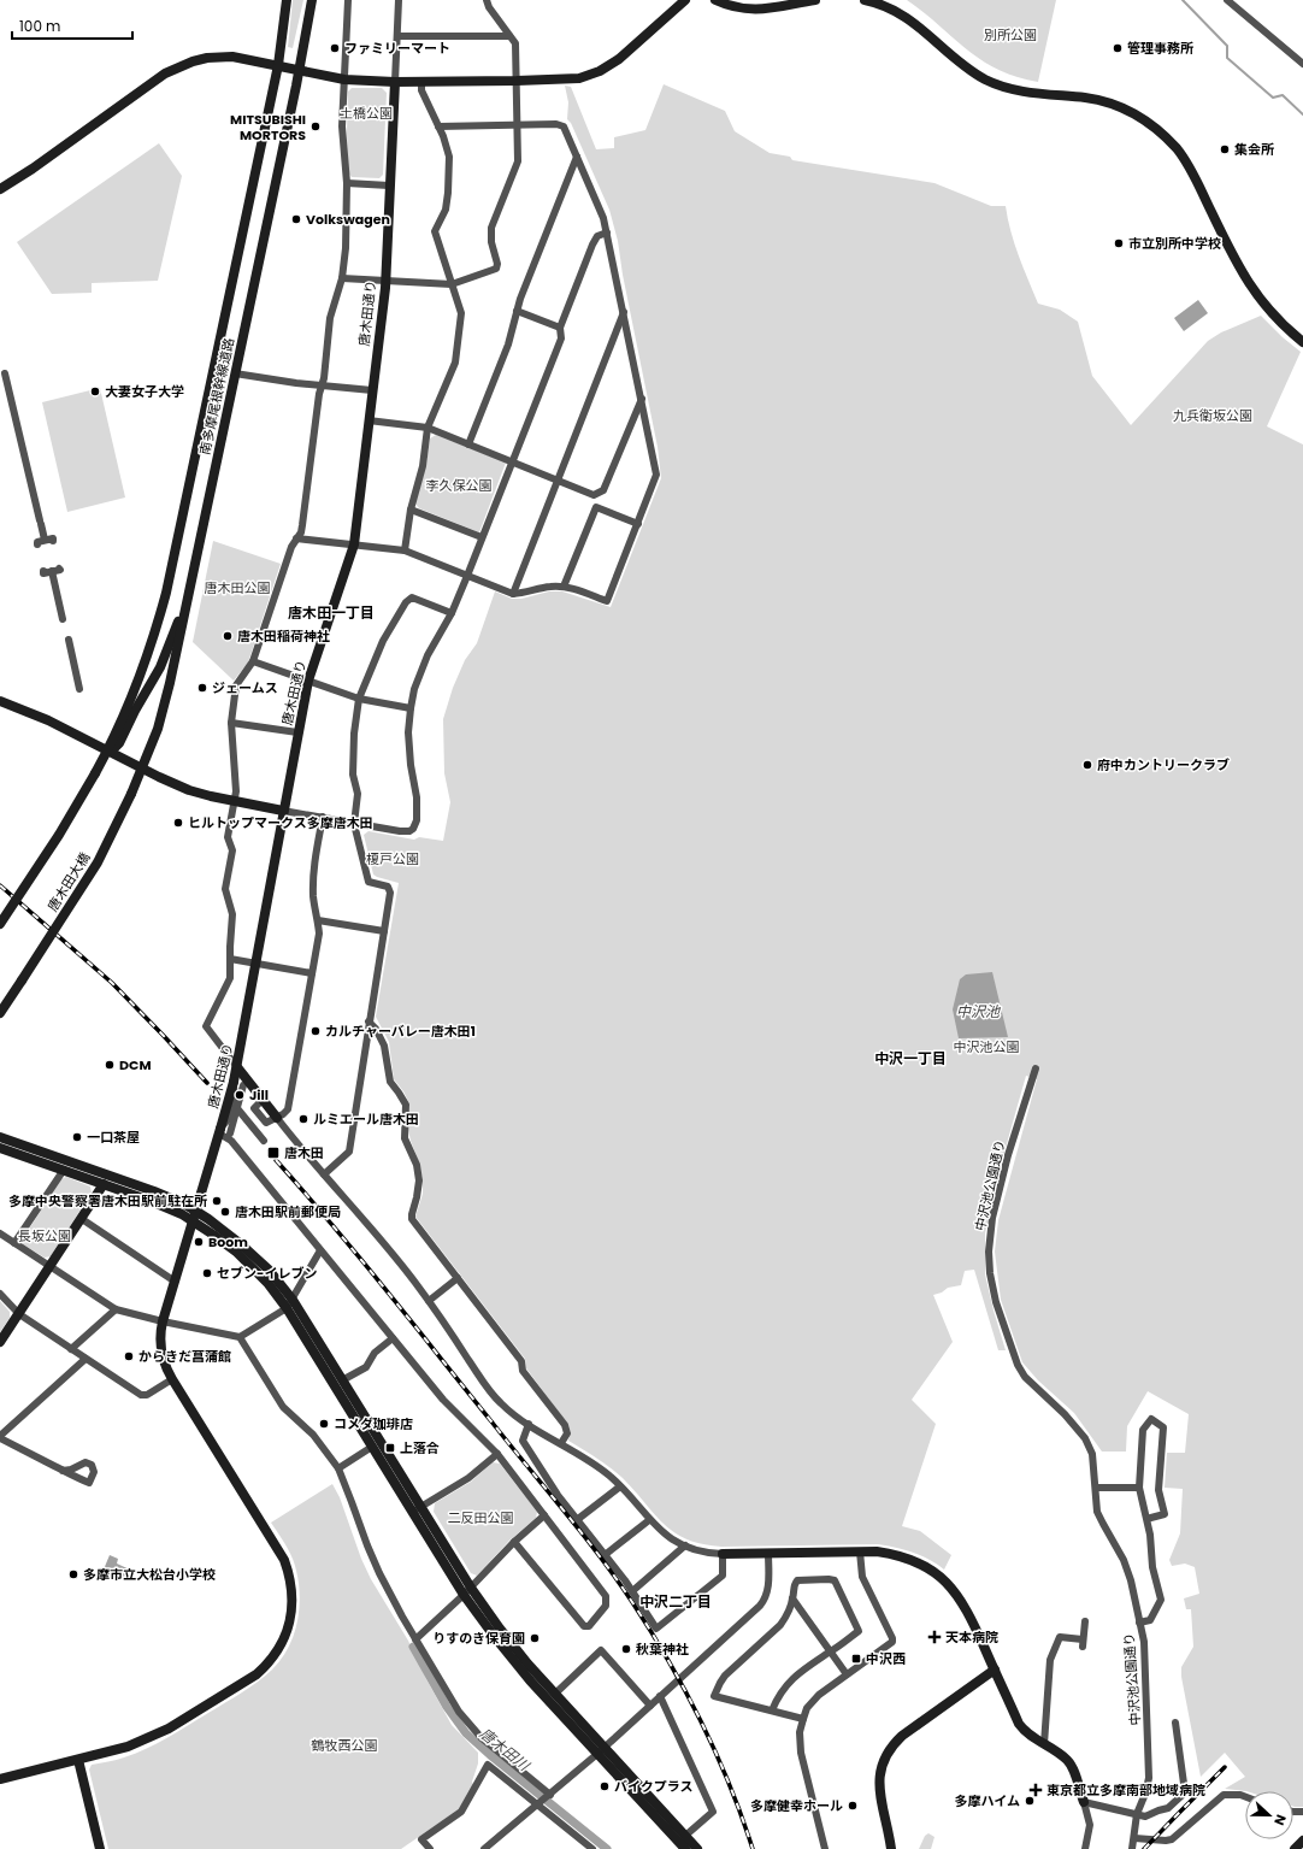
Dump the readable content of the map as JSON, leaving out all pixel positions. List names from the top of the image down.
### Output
{
  "streets": {
    "street": [
      "唐木田通り",
      "南多摩尾根幹線道路",
      "唐木田大橋",
      "中沢池公園通り"
    ]
  },
  "crossings": [
    ["南多摩尾根幹線道路", "唐木田大橋"]
  ],
  "districts": ["唐木田一丁目", "中沢一丁目", "中沢二丁目"],
  "water": ["中沢池", "唐木田川"],
  "parks": [
    "別所公園",
    "土橋公園",
    "九兵衛坂公園",
    "李久保公園",
    "唐木田公園",
    "榎戸公園",
    "中沢池公園",
    "長坂公園",
    "二反田公園",
    "鶴牧西公園"
  ],
  "places": {
    "other": [
      "ファミリーマート",
      "管理事務所",
      "MITSUBISHI MORTORS",
      "集会所",
      "Volkswagen",
      "市立別所中学校",
      "大妻女子大学",
      "唐木田稲荷神社",
      "ジェームス",
      "府中カントリークラブ",
      "ヒルトップマークス多摩唐木田",
      "カルチャーバレー唐木田1",
      "DCM",
      "Jill",
      "ルミエール唐木田",
      "一口茶屋",
      "多摩中央警察署唐木田駅前駐在所",
      "唐木田駅前郵便局",
      "Boom",
      "セブン-イレブン",
      "からきだ菖蒲館",
      "コメダ珈琲店",
      "多摩市立大松台小学校",
      "りすのき保育園",
      "秋葉神社",
      "バイクプラス",
      "多摩ハイム",
      "多摩健幸ホール"
    ],
    "transit": ["唐木田", "上落合", "中沢西"],
    "health": ["天本病院", "東京都立多摩南部地域病院"]
  },
  "scale_bar": "100 m",
  "north": "right"
}
